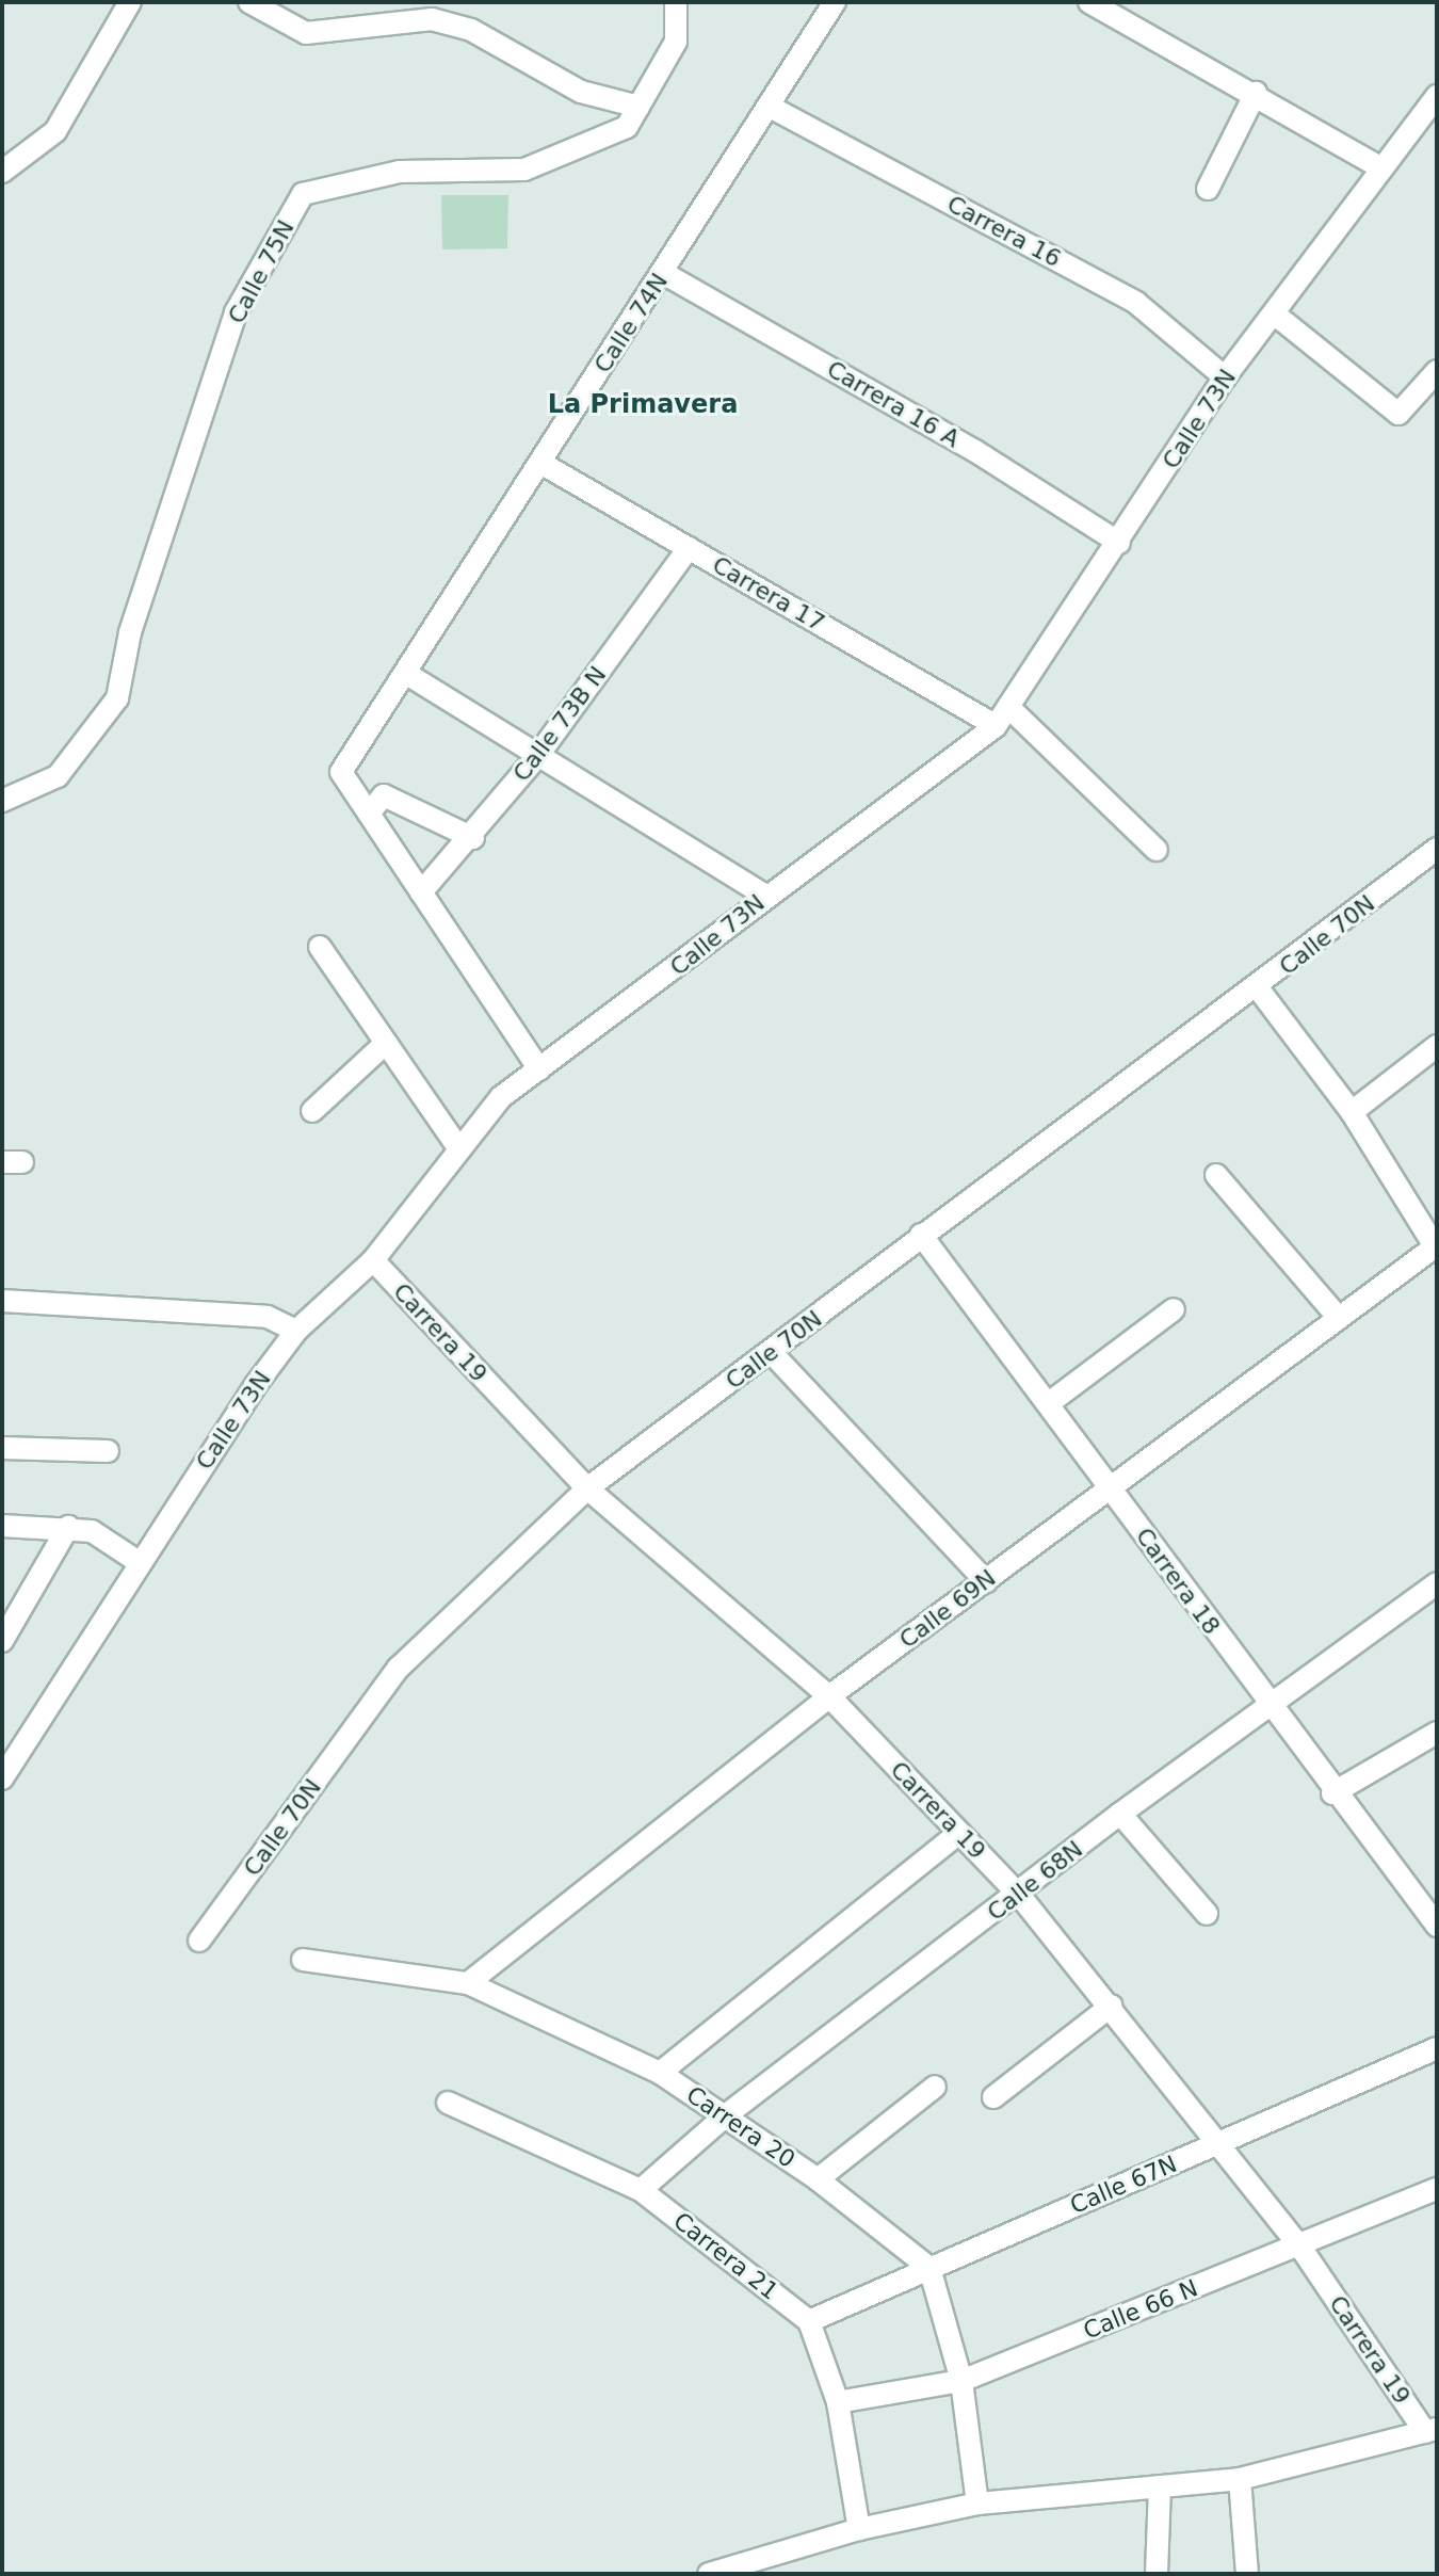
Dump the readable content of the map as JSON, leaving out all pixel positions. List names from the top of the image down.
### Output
{
  "streets": {
    "street": [
      "Carrera 16",
      "Calle 75N",
      "Calle 74N",
      "Carrera 16 A",
      "Calle 73N",
      "Carrera 17",
      "Calle 73B N",
      "Calle 70N",
      "Carrera 19",
      "Carrera 18",
      "Calle 69N",
      "Calle 68N",
      "Carrera 20",
      "Calle 67N",
      "Carrera 21",
      "Calle 66 N"
    ]
  },
  "crossings": [
    ["Carrera 16", "Calle 74N"],
    ["Carrera 16", "Calle 73N"],
    ["Calle 74N", "Carrera 16 A"],
    ["Calle 74N", "Carrera 17"],
    ["Carrera 16 A", "Calle 73N"],
    ["Calle 73N", "Carrera 17"],
    ["Calle 73N", "Carrera 19"],
    ["Carrera 17", "Calle 73B N"],
    ["Calle 70N", "Carrera 19"],
    ["Calle 70N", "Carrera 18"],
    ["Carrera 19", "Calle 69N"],
    ["Carrera 19", "Calle 68N"],
    ["Carrera 19", "Calle 67N"],
    ["Carrera 19", "Calle 66 N"],
    ["Carrera 18", "Calle 69N"],
    ["Carrera 18", "Calle 68N"],
    ["Calle 69N", "Carrera 20"],
    ["Calle 68N", "Carrera 20"],
    ["Calle 68N", "Carrera 21"],
    ["Carrera 20", "Calle 67N"],
    ["Calle 67N", "Carrera 21"]
  ],
  "districts": ["La Primavera"]
}
